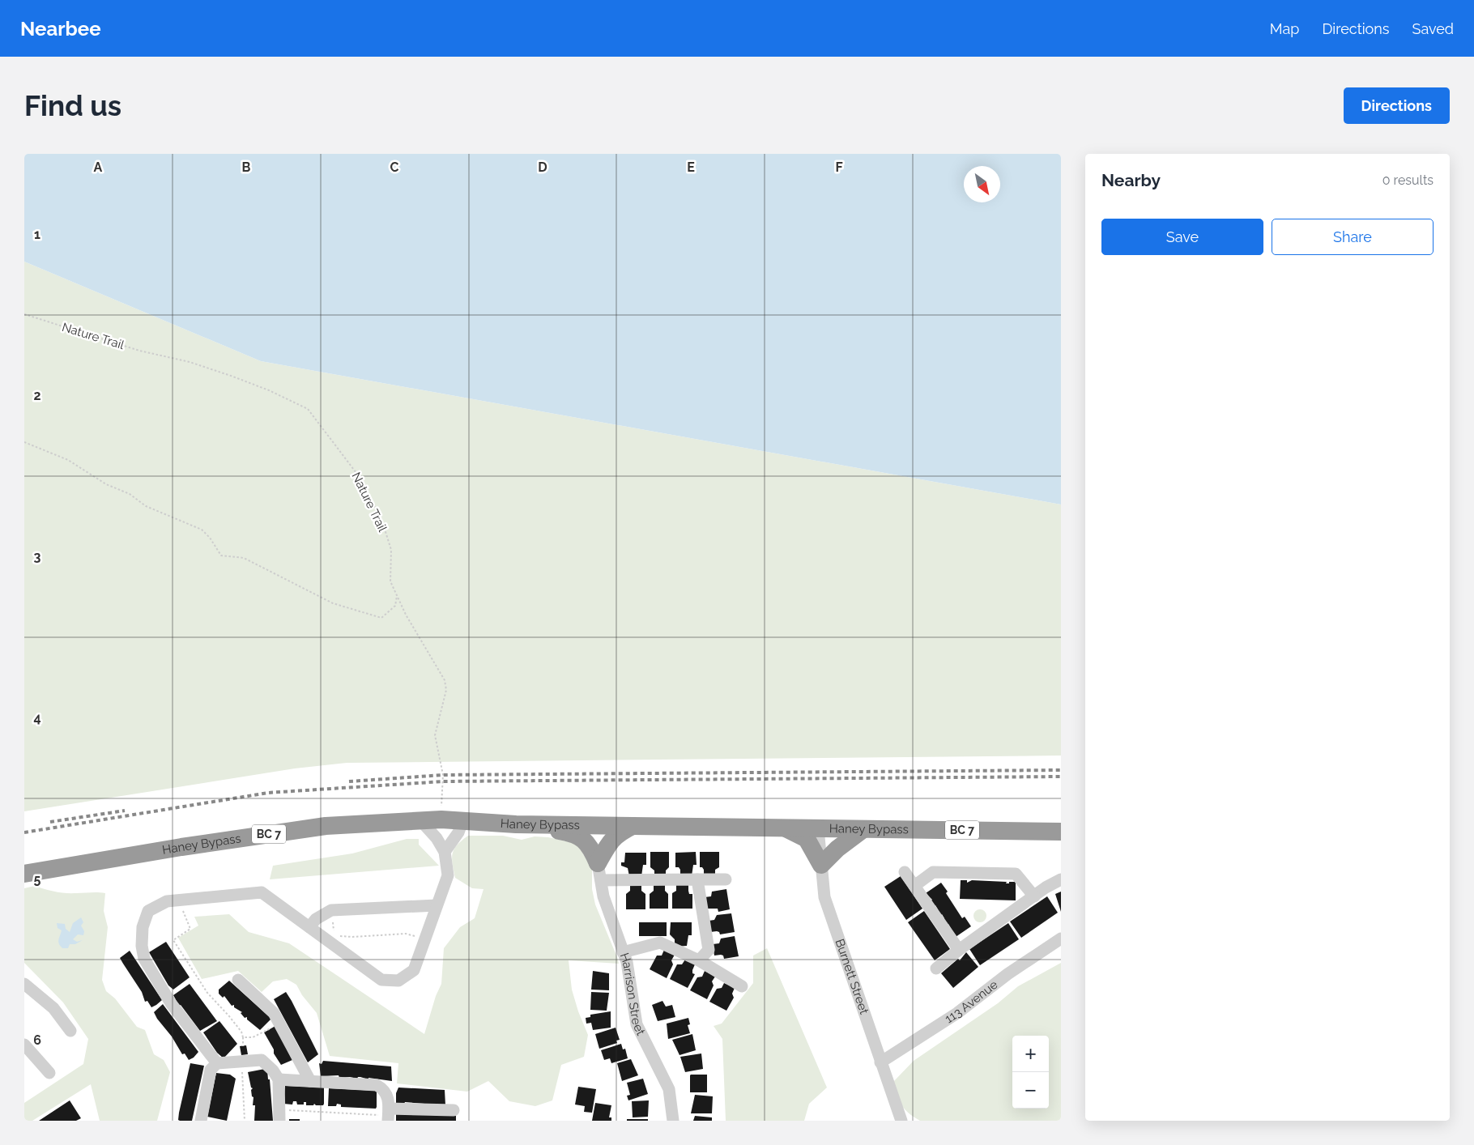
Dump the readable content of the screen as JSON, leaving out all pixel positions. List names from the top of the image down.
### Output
{
  "streets": {
    "highway": ["Haney Bypass", "BC 7"],
    "street": ["Burnett Street", "Harrison Street", "113 Avenue"],
    "path": ["Nature Trail"]
  },
  "crossings": [
    ["Nature Trail", "Haney Bypass"],
    ["Haney Bypass", "Burnett Street"],
    ["Burnett Street", "113 Avenue"]
  ],
  "north": "bottom right",
  "page": {
    "header": "Nearbee",
    "nav": ["Map", "Directions", "Saved"],
    "buttons": [
      "Directions",
      ["Save", "Share"]
    ],
    "title": "Find us",
    "heading": ["Nearby", "0 results"],
    "map_buttons": ["+", "−"]
  },
  "grid": {
    "columns": [
      "A",
      "B",
      "C",
      "D",
      "E",
      "F"
    ],
    "rows": [
      "1",
      "2",
      "3",
      "4",
      "5",
      "6"
    ]
  }
}
